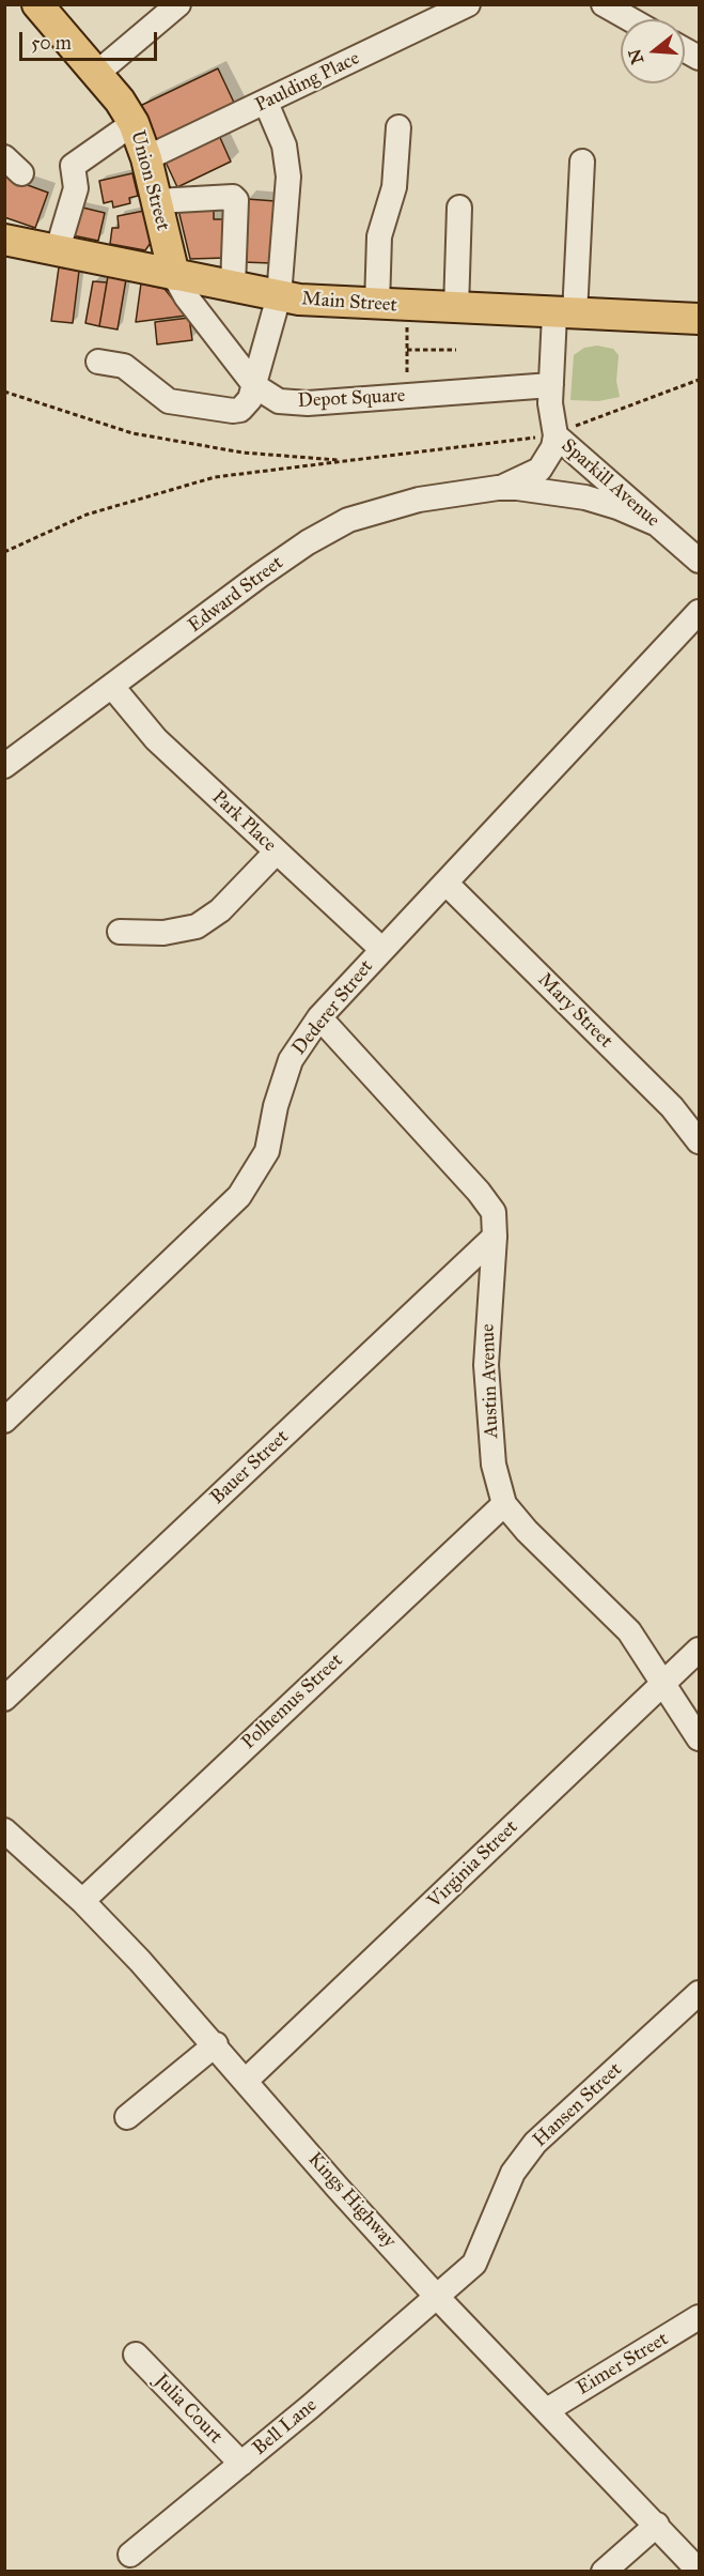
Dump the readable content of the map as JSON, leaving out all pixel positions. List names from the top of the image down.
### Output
{
  "streets": {
    "main road": ["Union Street", "Main Street"],
    "street": [
      "Paulding Place",
      "Depot Square",
      "Sparkill Avenue",
      "Edward Street",
      "Park Place",
      "Dederer Street",
      "Mary Street",
      "Austin Avenue",
      "Bauer Street",
      "Polhemus Street",
      "Virginia Street",
      "Hansen Street",
      "Kings Highway",
      "Eimer Street",
      "Julia Court",
      "Bell Lane"
    ]
  },
  "crossings": [
    ["Paulding Place", "Union Street"],
    ["Union Street", "Main Street"],
    ["Union Street", "Depot Square"],
    ["Main Street", "Depot Square"],
    ["Main Street", "Sparkill Avenue"],
    ["Depot Square", "Sparkill Avenue"],
    ["Edward Street", "Park Place"],
    ["Park Place", "Dederer Street"],
    ["Dederer Street", "Mary Street"],
    ["Dederer Street", "Austin Avenue"],
    ["Austin Avenue", "Bauer Street"],
    ["Austin Avenue", "Polhemus Street"],
    ["Austin Avenue", "Virginia Street"],
    ["Polhemus Street", "Kings Highway"],
    ["Virginia Street", "Kings Highway"],
    ["Hansen Street", "Kings Highway"],
    ["Hansen Street", "Bell Lane"],
    ["Kings Highway", "Eimer Street"],
    ["Kings Highway", "Bell Lane"],
    ["Julia Court", "Bell Lane"]
  ],
  "scale_bar": "50 m",
  "north": "left"
}
